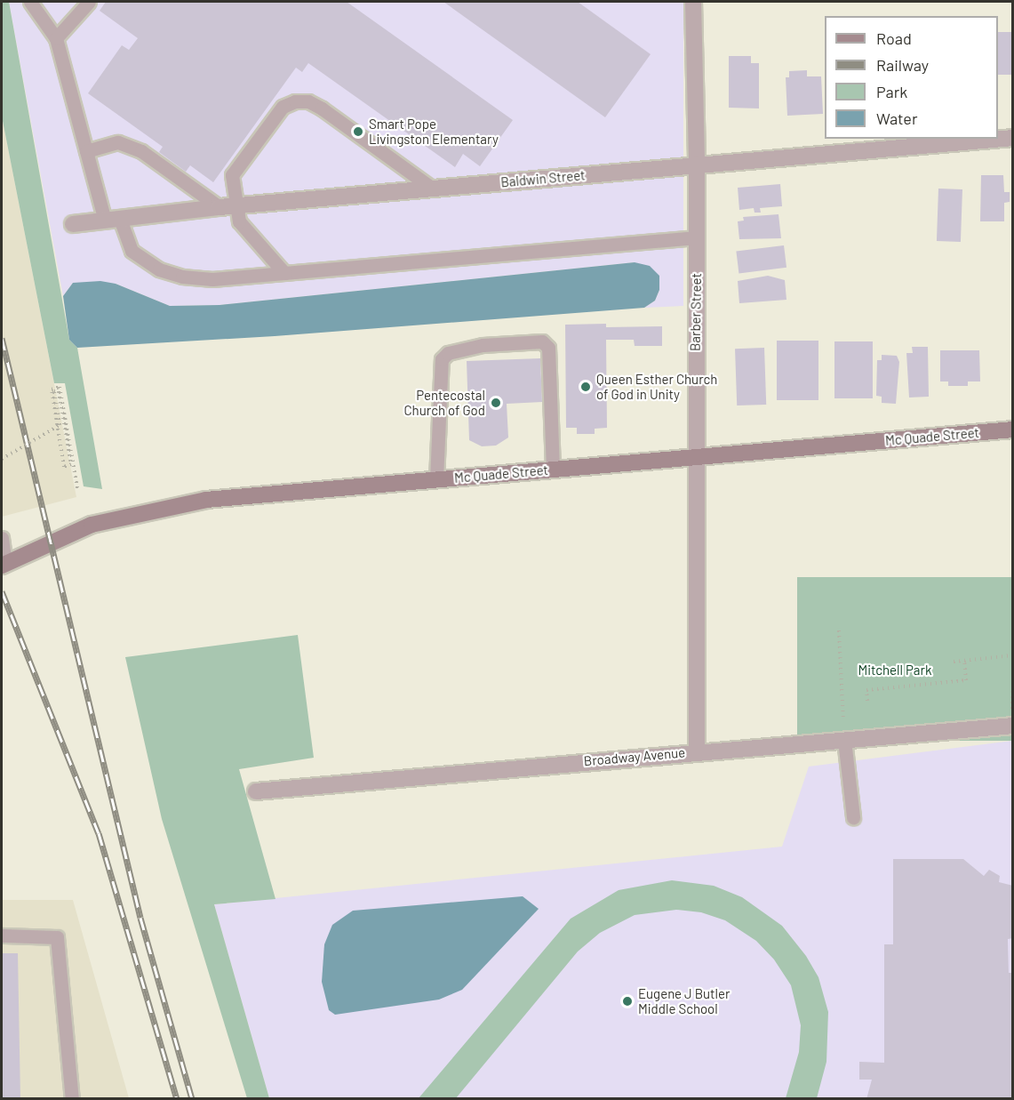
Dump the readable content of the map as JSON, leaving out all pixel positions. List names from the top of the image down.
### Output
{
  "streets": {
    "street": [
      "Baldwin Street",
      "Barber Street",
      "Mc Quade Street",
      "Broadway Avenue"
    ]
  },
  "crossings": [
    ["Baldwin Street", "Barber Street"],
    ["Barber Street", "Mc Quade Street"],
    ["Barber Street", "Broadway Avenue"]
  ],
  "parks": ["Mitchell Park"],
  "places": [
    "Smart Pope Livingston Elementary",
    "Queen Esther Church of God in Unity",
    "Pentecostal Church of God",
    "Eugene J Butler Middle School"
  ],
  "legend": [
    "Road",
    "Railway",
    "Park",
    "Water"
  ]
}
